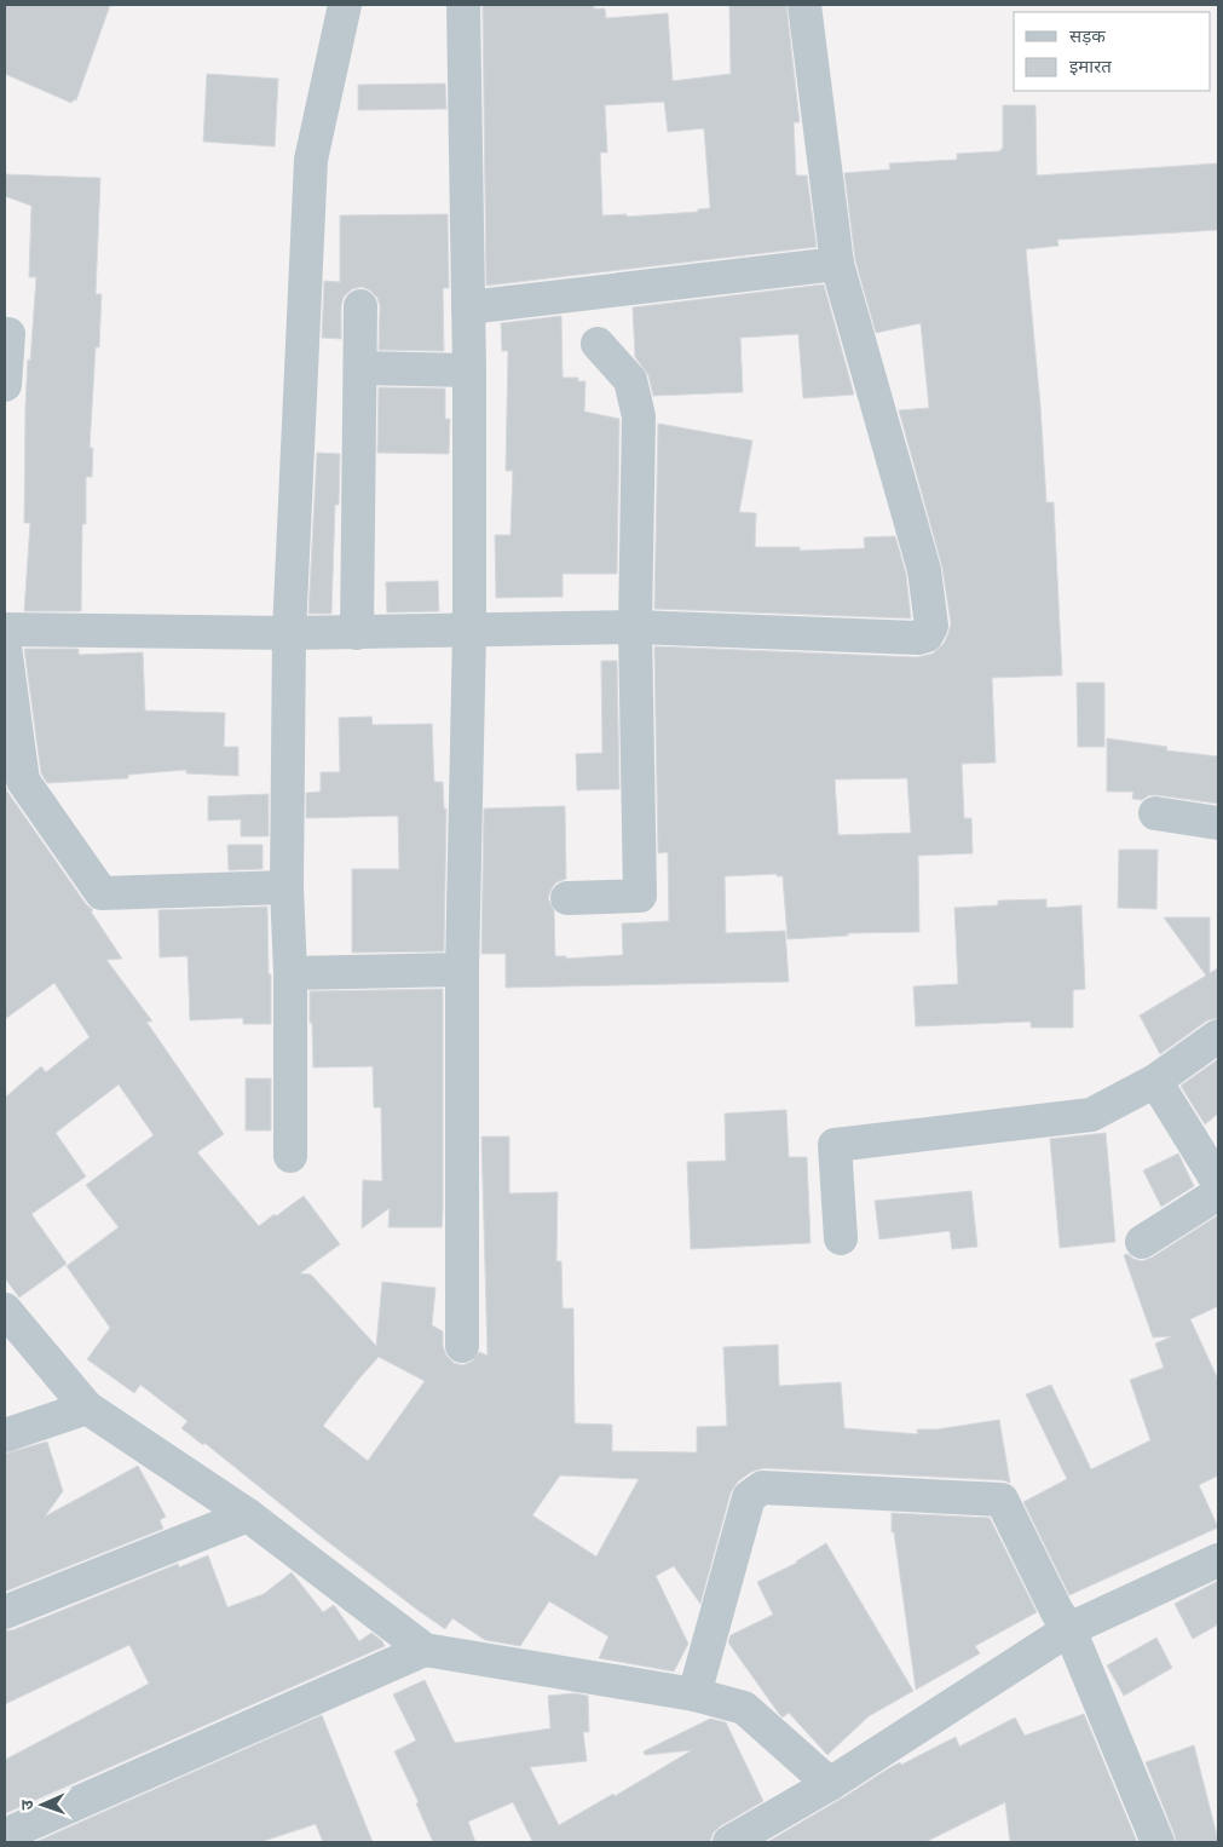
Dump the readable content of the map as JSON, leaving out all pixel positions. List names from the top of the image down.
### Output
{
  "legend": ["सड़क", "इमारत"],
  "north": "left"
}
